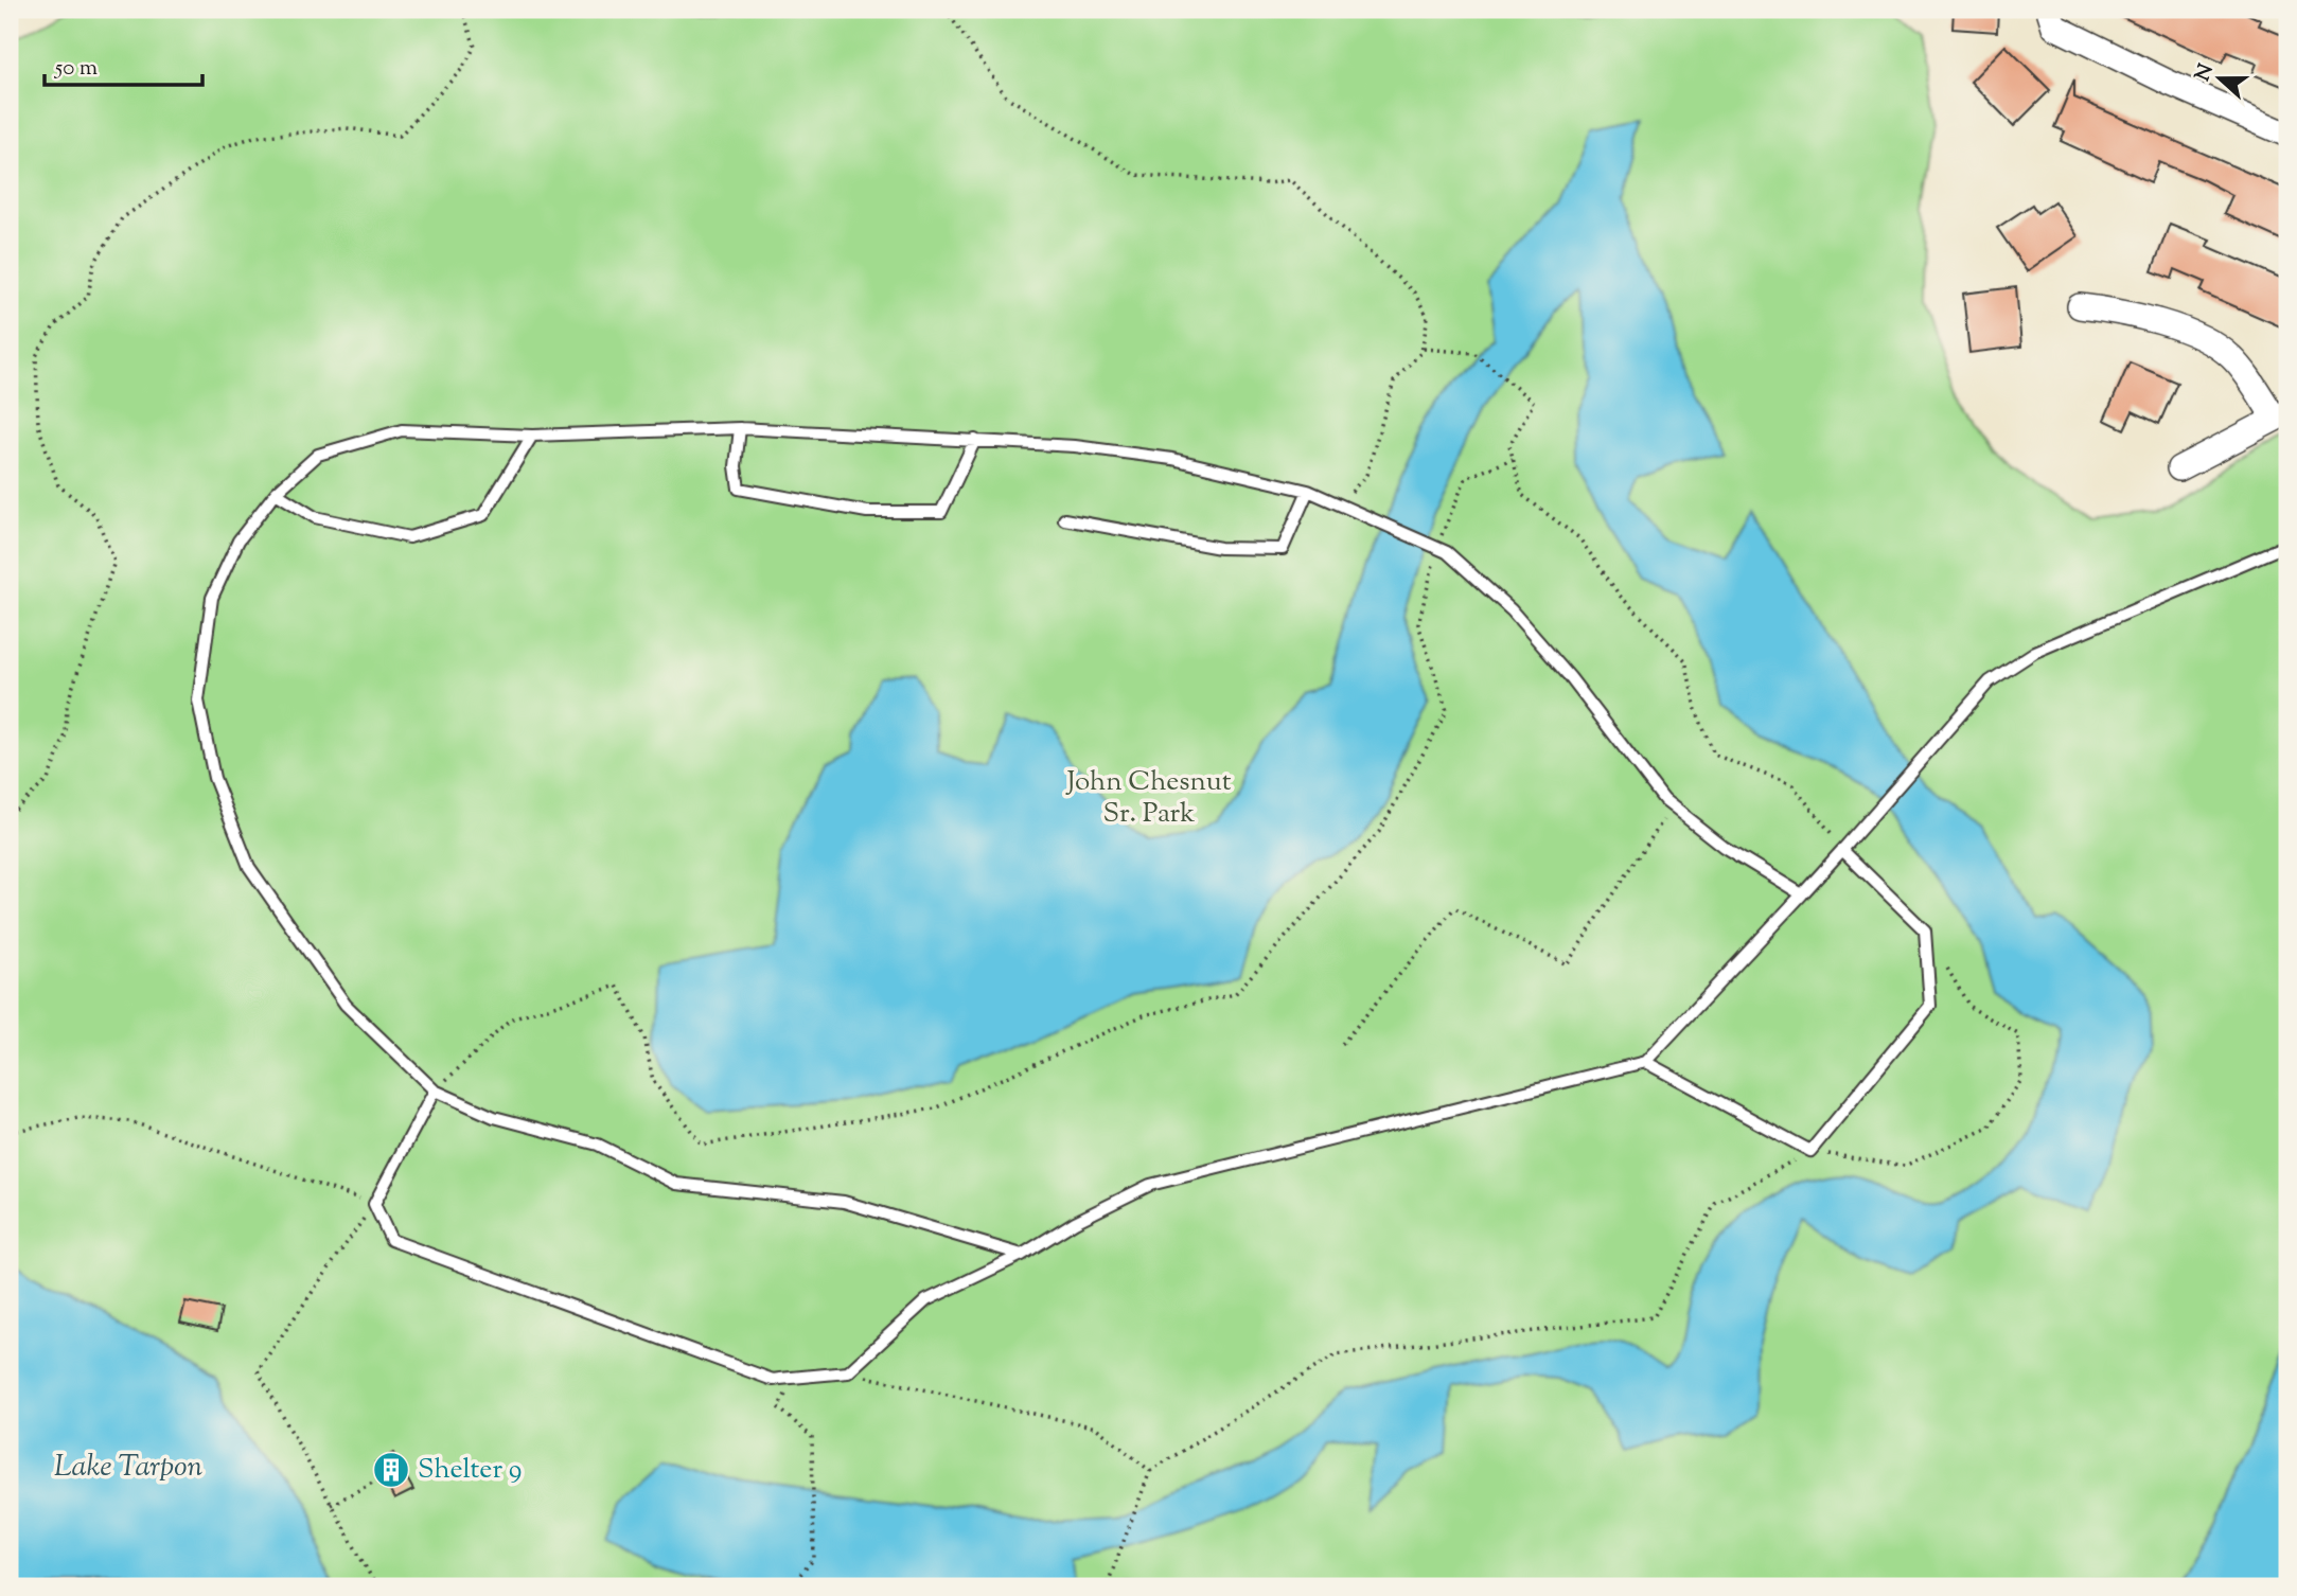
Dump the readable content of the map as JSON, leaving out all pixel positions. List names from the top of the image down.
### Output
{
  "water": ["Lake Tarpon"],
  "parks": ["John Chesnut Sr. Park"],
  "places": {
    "building": ["Shelter 9"]
  },
  "scale_bar": "50 m",
  "north": "left"
}
